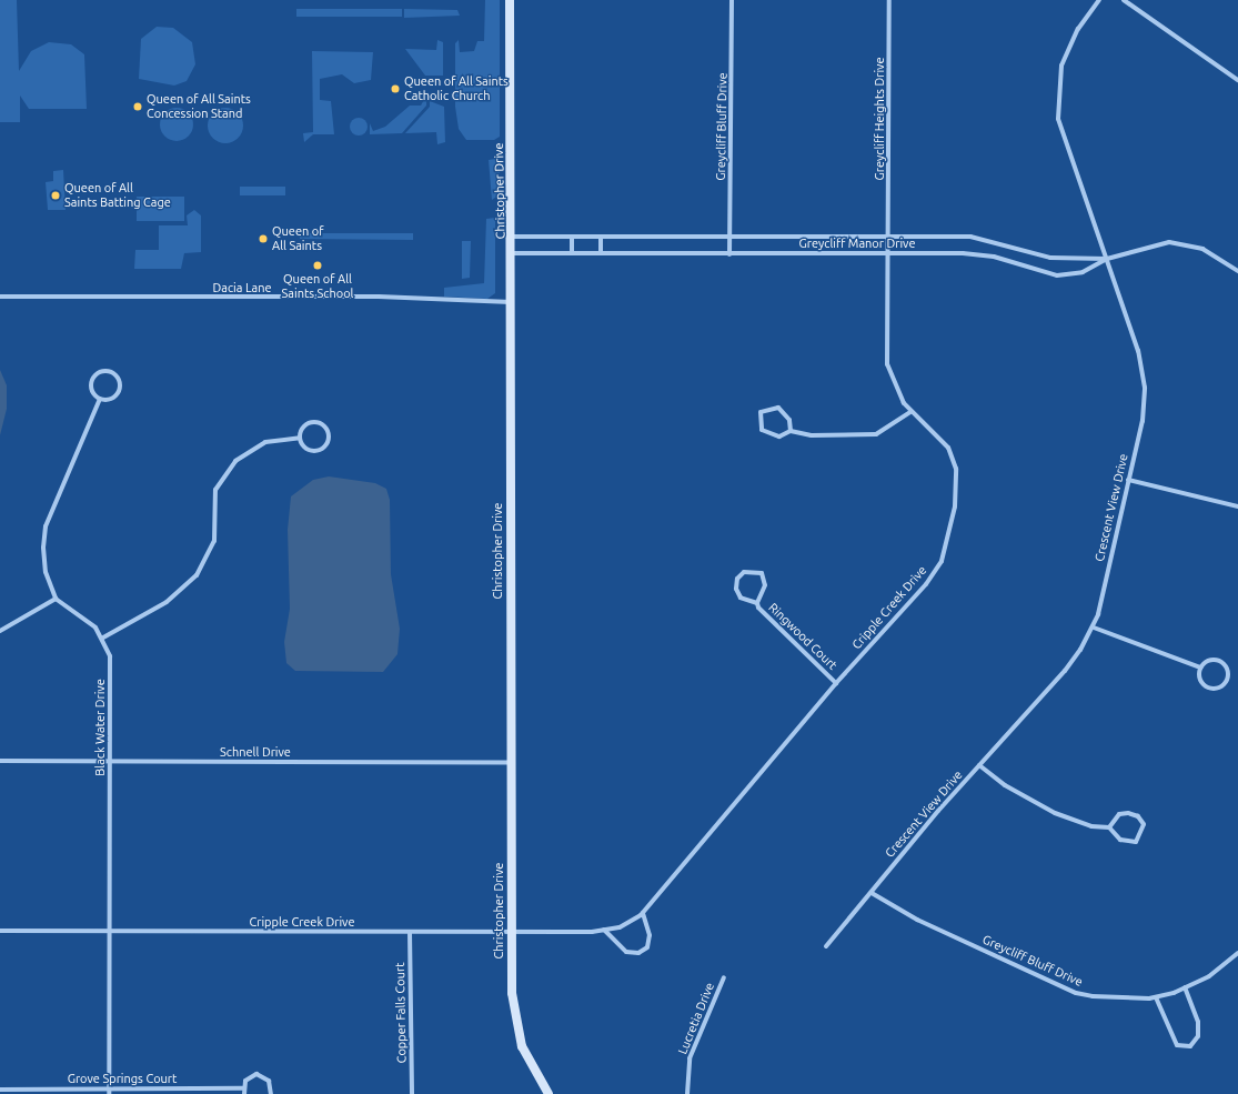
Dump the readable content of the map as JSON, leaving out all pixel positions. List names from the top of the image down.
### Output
{
  "streets": {
    "street": [
      "Greycliff Heights Drive",
      "Greycliff Bluff Drive",
      "Christopher Drive",
      "Greycliff Manor Drive",
      "Dacia Lane",
      "Crescent View Drive",
      "Cripple Creek Drive",
      "Ringwood Court",
      "Black Water Drive",
      "Schnell Drive",
      "Copper Falls Court",
      "Lucretia Drive",
      "Grove Springs Court"
    ]
  },
  "crossings": [
    ["Greycliff Heights Drive", "Greycliff Manor Drive"],
    ["Greycliff Heights Drive", "Cripple Creek Drive"],
    ["Greycliff Bluff Drive", "Greycliff Manor Drive"],
    ["Greycliff Bluff Drive", "Crescent View Drive"],
    ["Christopher Drive", "Greycliff Manor Drive"],
    ["Christopher Drive", "Dacia Lane"],
    ["Christopher Drive", "Cripple Creek Drive"],
    ["Christopher Drive", "Schnell Drive"],
    ["Greycliff Manor Drive", "Crescent View Drive"],
    ["Greycliff Manor Drive", "Cripple Creek Drive"],
    ["Cripple Creek Drive", "Ringwood Court"],
    ["Cripple Creek Drive", "Black Water Drive"],
    ["Cripple Creek Drive", "Copper Falls Court"],
    ["Black Water Drive", "Schnell Drive"],
    ["Black Water Drive", "Grove Springs Court"]
  ],
  "places": [
    "Queen of All Saints Catholic Church",
    "Queen of All Saints Concession Stand",
    "Queen of All Saints Batting Cage",
    "Queen of All Saints",
    "Queen of All Saints School"
  ]
}
